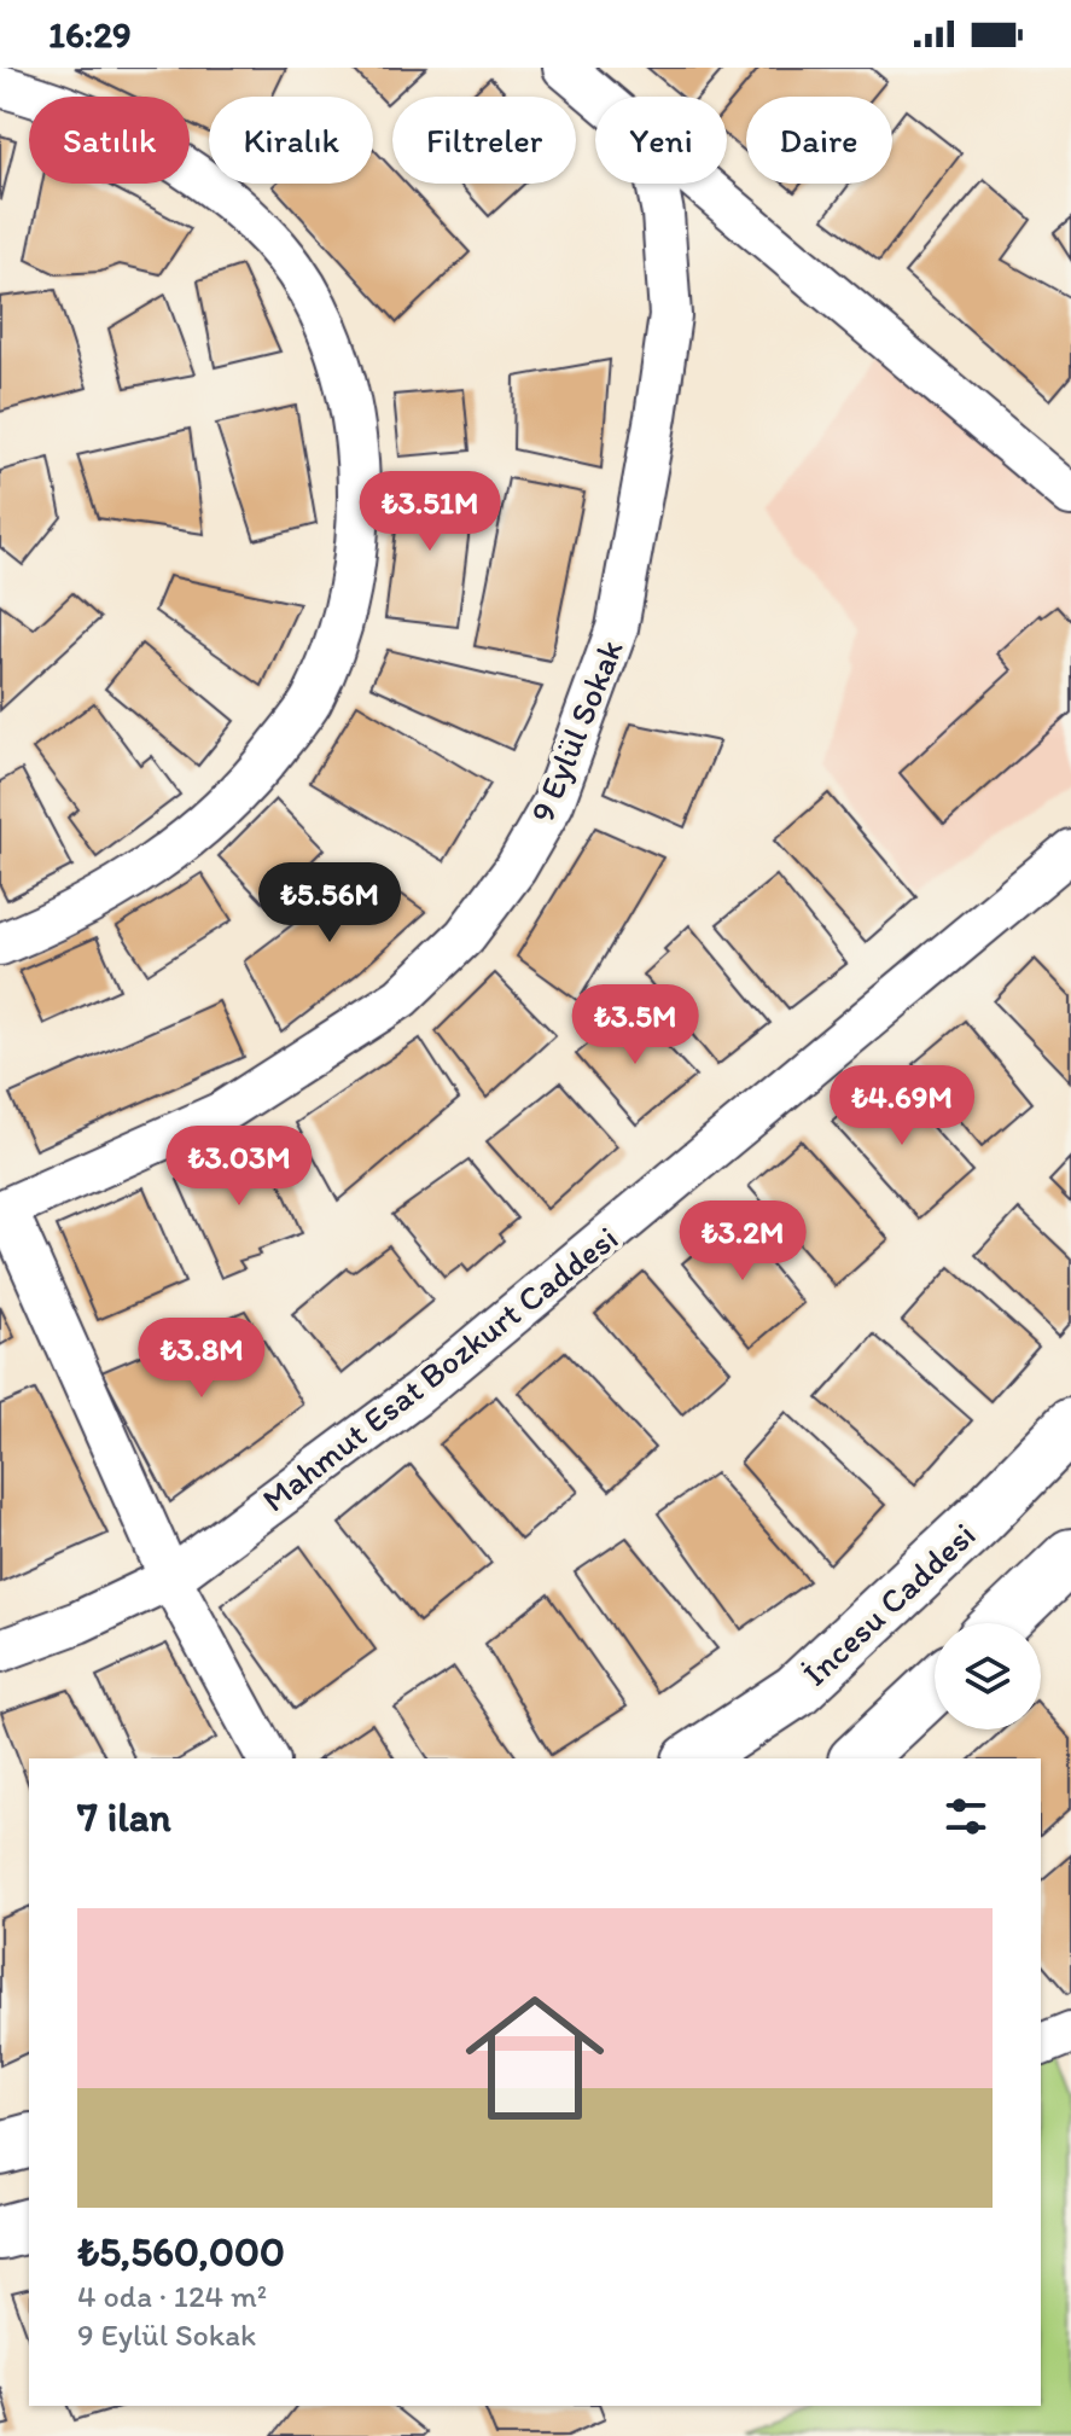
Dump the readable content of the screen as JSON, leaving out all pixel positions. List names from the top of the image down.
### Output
{
  "streets": {
    "main road": ["İncesu Caddesi"],
    "street": ["9 Eylül Sokak", "Mahmut Esat Bozkurt Caddesi"]
  },
  "page": {
    "status": "16:29",
    "chip": [
      "Satılık",
      "Kiralık",
      "Filtreler",
      "Yeni",
      "Daire"
    ],
    "price": [
      "₺3.51M",
      "₺5.56M",
      "₺3.5M",
      "₺4.69M",
      "₺3.03M",
      "₺3.2M",
      "₺3.8M"
    ],
    "heading": "7 ilan",
    "list": [
      {
        "name": "₺5,560,000",
        "note": "4 oda · 124 m² · 9 Eylül Sokak"
      }
    ]
  }
}
